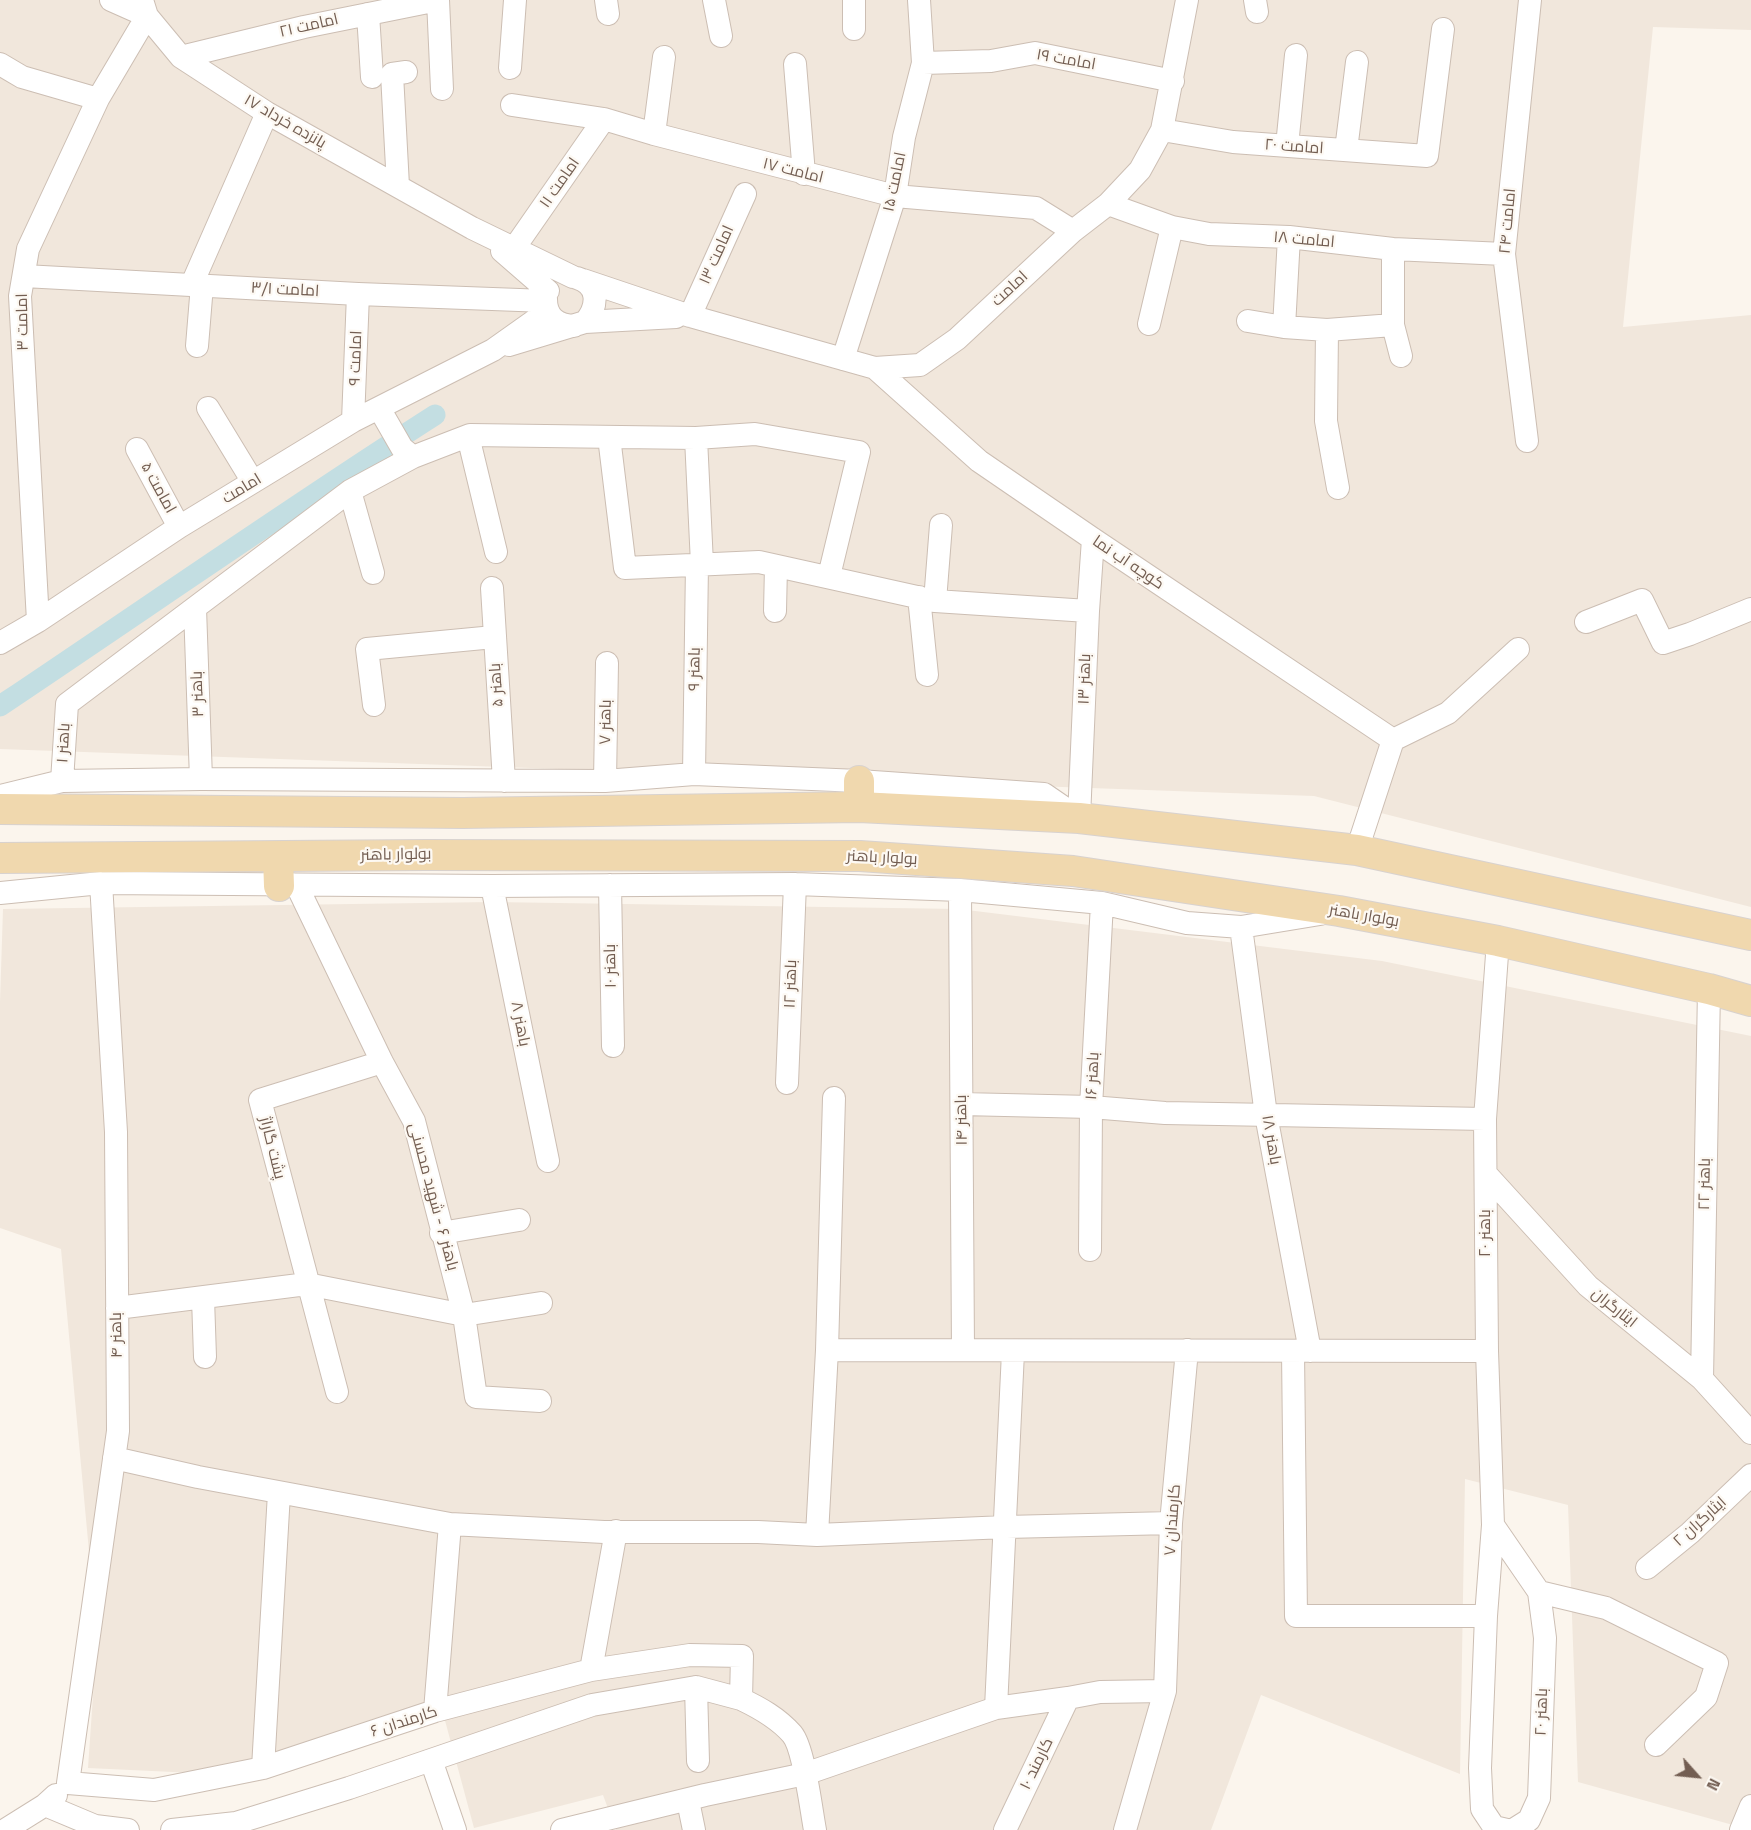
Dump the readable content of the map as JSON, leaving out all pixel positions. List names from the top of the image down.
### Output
{
  "streets": {
    "main road": ["بولوار باهنر"],
    "street": [
      "امامت ۲۱",
      "امامت ۱۹",
      "پانزده خرداد ۱۷",
      "امامت ۲۰",
      "امامت ۱۷",
      "امامت ۱۵",
      "امامت ۱۱",
      "امامت ۲۴",
      "امامت ۱۸",
      "امامت ۱۳",
      "امامت",
      "امامت ۳/۱",
      "امامت ۳",
      "امامت ۹",
      "امامت ۵",
      "کوچه آب نما",
      "باهنر ۹",
      "باهنر ۱۳",
      "باهنر ۵",
      "باهنر ۳",
      "باهنر ۷",
      "باهنر ۱",
      "باهنر ۱۰",
      "باهنر ۱۲",
      "باهنر ۸",
      "باهنر ۱۶",
      "باهنر ۱۴",
      "باهنر ۱۸",
      "پشت گاراژ",
      "باهنر ۲۲",
      "باهنر ۶ - شهید محسنی",
      "باهنر ۲۰",
      "ایثارگران",
      "باهنر ۴",
      "کارمندان ۷",
      "ایثارگران ۲",
      "کارمندان ۶",
      "کارمند ۱۰"
    ]
  },
  "crossings": [
    ["امامت ۲۱", "پانزده خرداد ۱۷"],
    ["امامت ۱۹", "امامت ۱۵"],
    ["امامت ۱۹", "امامت"],
    ["پانزده خرداد ۱۷", "امامت ۱۱"],
    ["پانزده خرداد ۱۷", "امامت"],
    ["پانزده خرداد ۱۷", "امامت ۳/۱"],
    ["پانزده خرداد ۱۷", "امامت ۳"],
    ["امامت ۲۰", "امامت"],
    ["امامت ۱۷", "امامت ۱۵"],
    ["امامت ۱۷", "امامت ۱۱"],
    ["امامت ۱۷", "امامت"],
    ["امامت ۱۵", "امامت"],
    ["امامت ۲۴", "امامت ۱۸"],
    ["امامت ۱۸", "امامت"],
    ["امامت ۱۳", "امامت"],
    ["امامت", "امامت ۳/۱"],
    ["امامت", "امامت ۳"],
    ["امامت", "امامت ۹"],
    ["امامت", "امامت ۵"],
    ["امامت", "کوچه آب نما"],
    ["امامت ۳/۱", "امامت ۳"],
    ["امامت ۳/۱", "امامت ۹"],
    ["کوچه آب نما", "باهنر ۱۳"],
    ["باهنر ۳", "باهنر ۱"],
    ["بولوار باهنر", "باهنر ۲۲"],
    ["بولوار باهنر", "باهنر ۲۰"],
    ["باهنر ۱۸", "باهنر ۲۰"],
    ["پشت گاراژ", "باهنر ۶ - شهید محسنی"],
    ["باهنر ۲۲", "ایثارگران"],
    ["باهنر ۲۰", "ایثارگران"],
    ["باهنر ۴", "کارمندان ۶"]
  ],
  "north": "bottom right"
}
